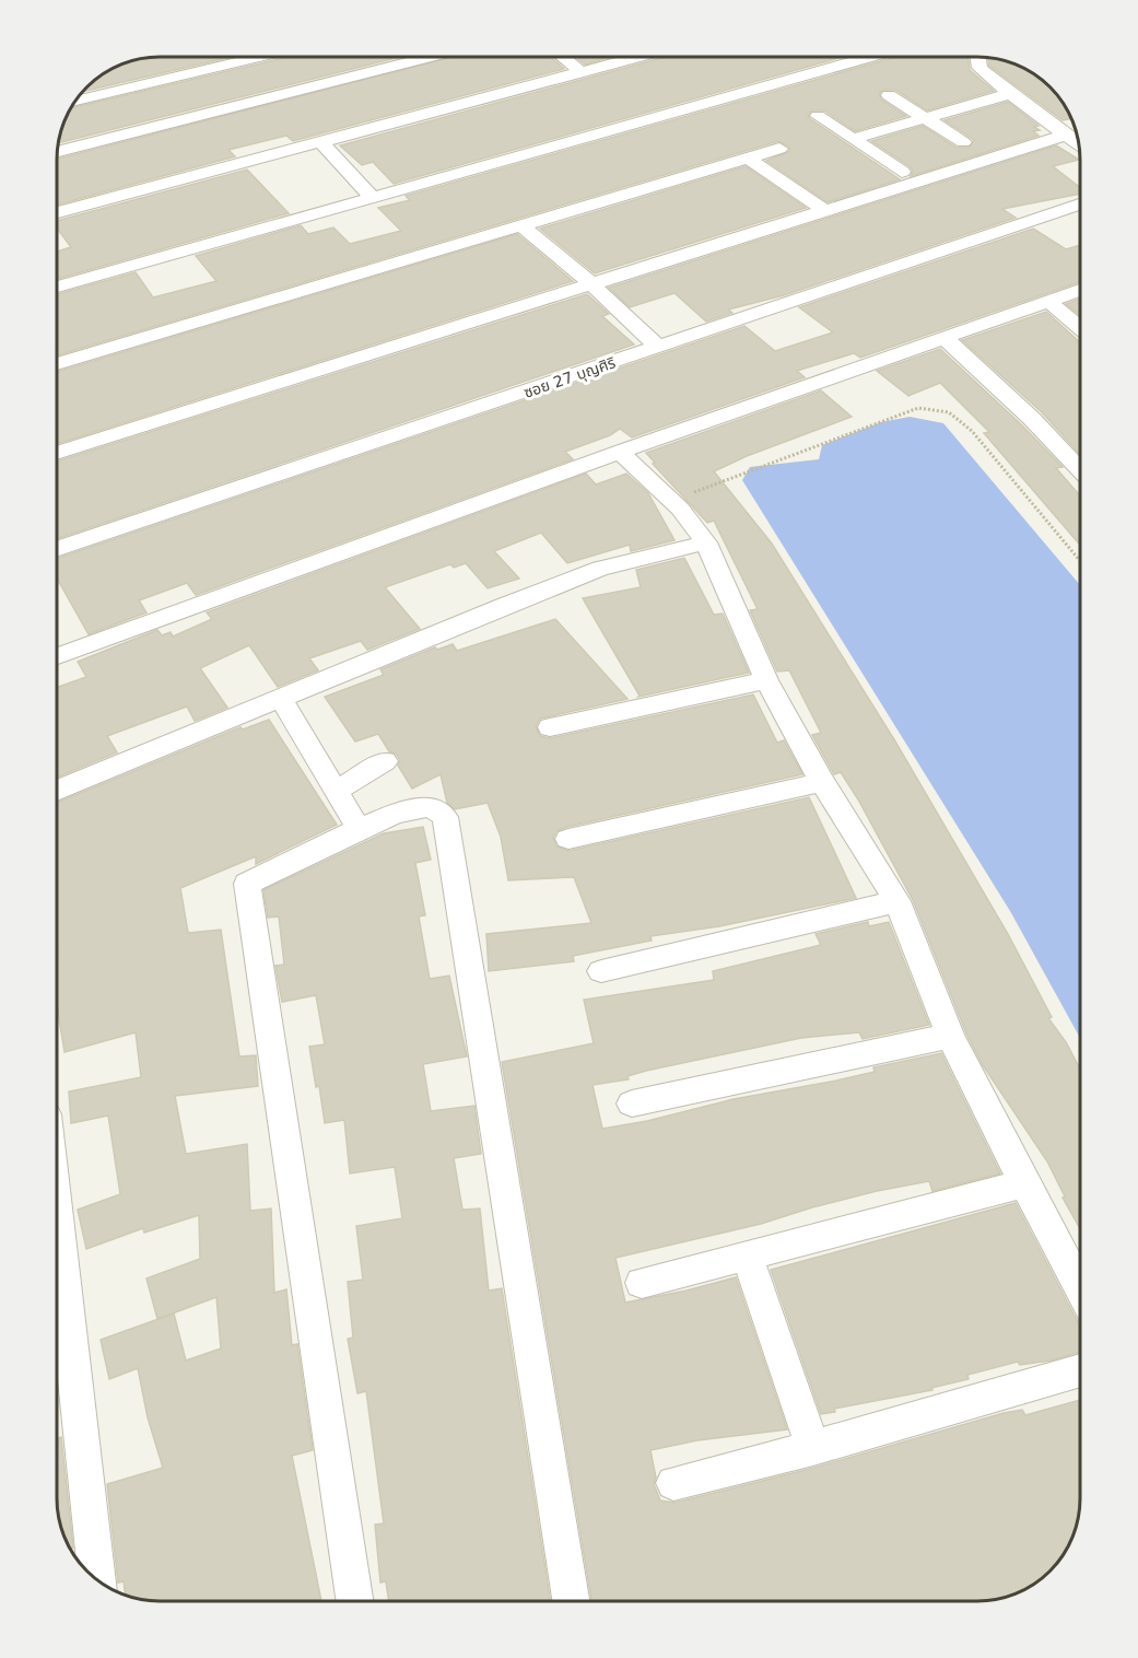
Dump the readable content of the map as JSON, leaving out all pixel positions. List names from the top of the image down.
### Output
{
  "streets": {
    "street": ["ซอย 27 บุญศิริ"]
  }
}
